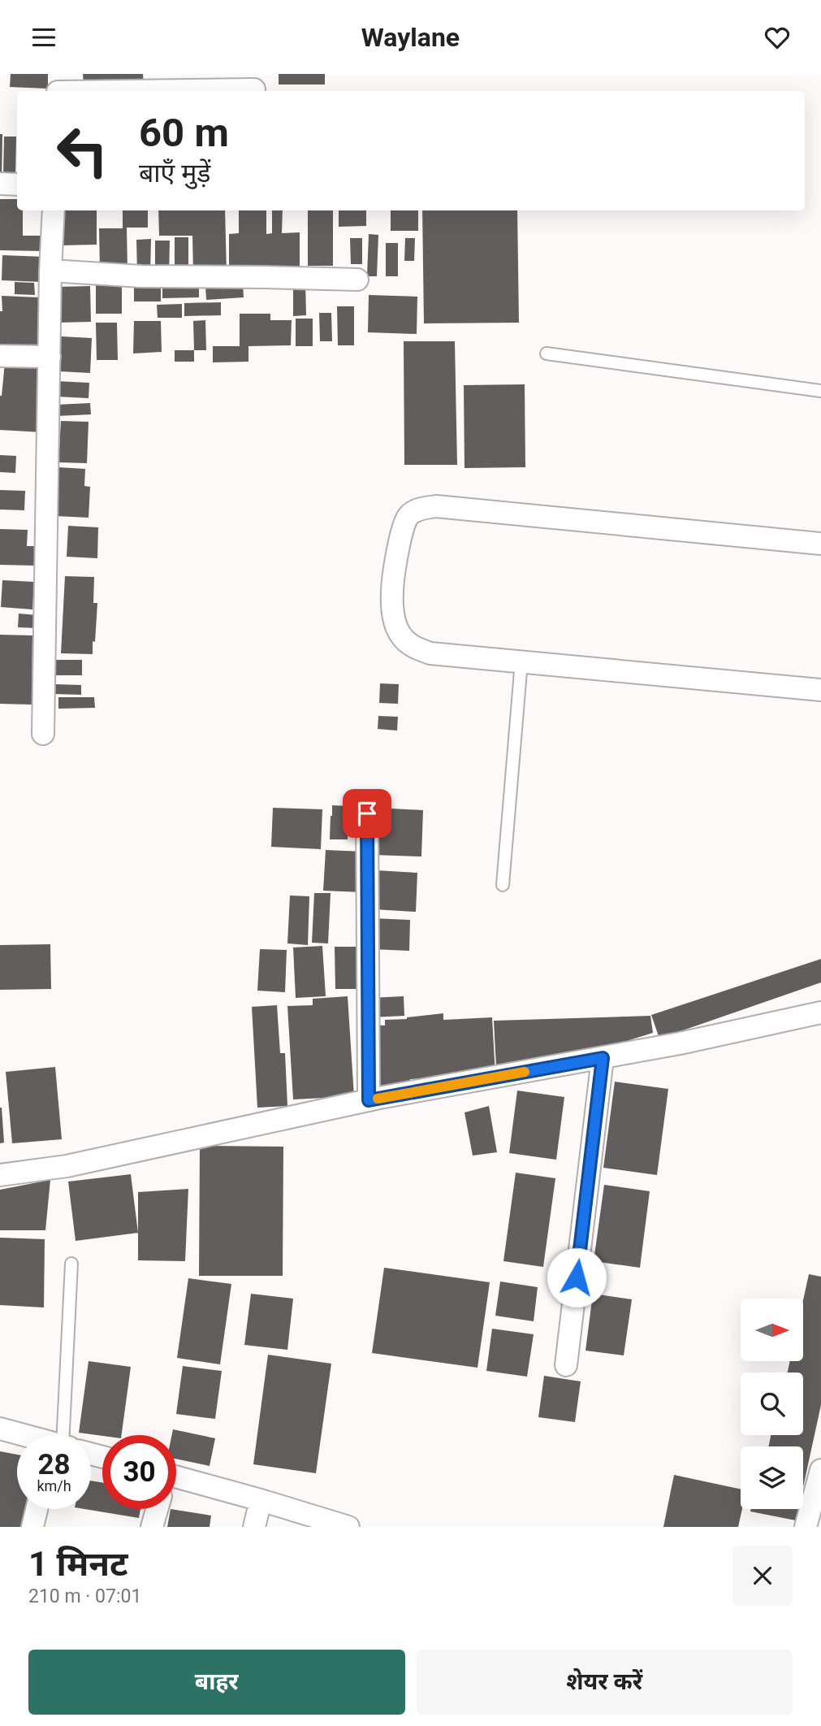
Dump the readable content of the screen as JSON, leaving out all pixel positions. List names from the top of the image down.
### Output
{
  "north": "right",
  "page": {
    "header": "Waylane",
    "turn": ["60 m", "बाएँ मुड़ें"],
    "speed": "28 km/h",
    "limit": "30",
    "heading": ["1 मिनट", "210 m · 07:01"],
    "buttons": ["बाहर", "शेयर करें"]
  }
}
